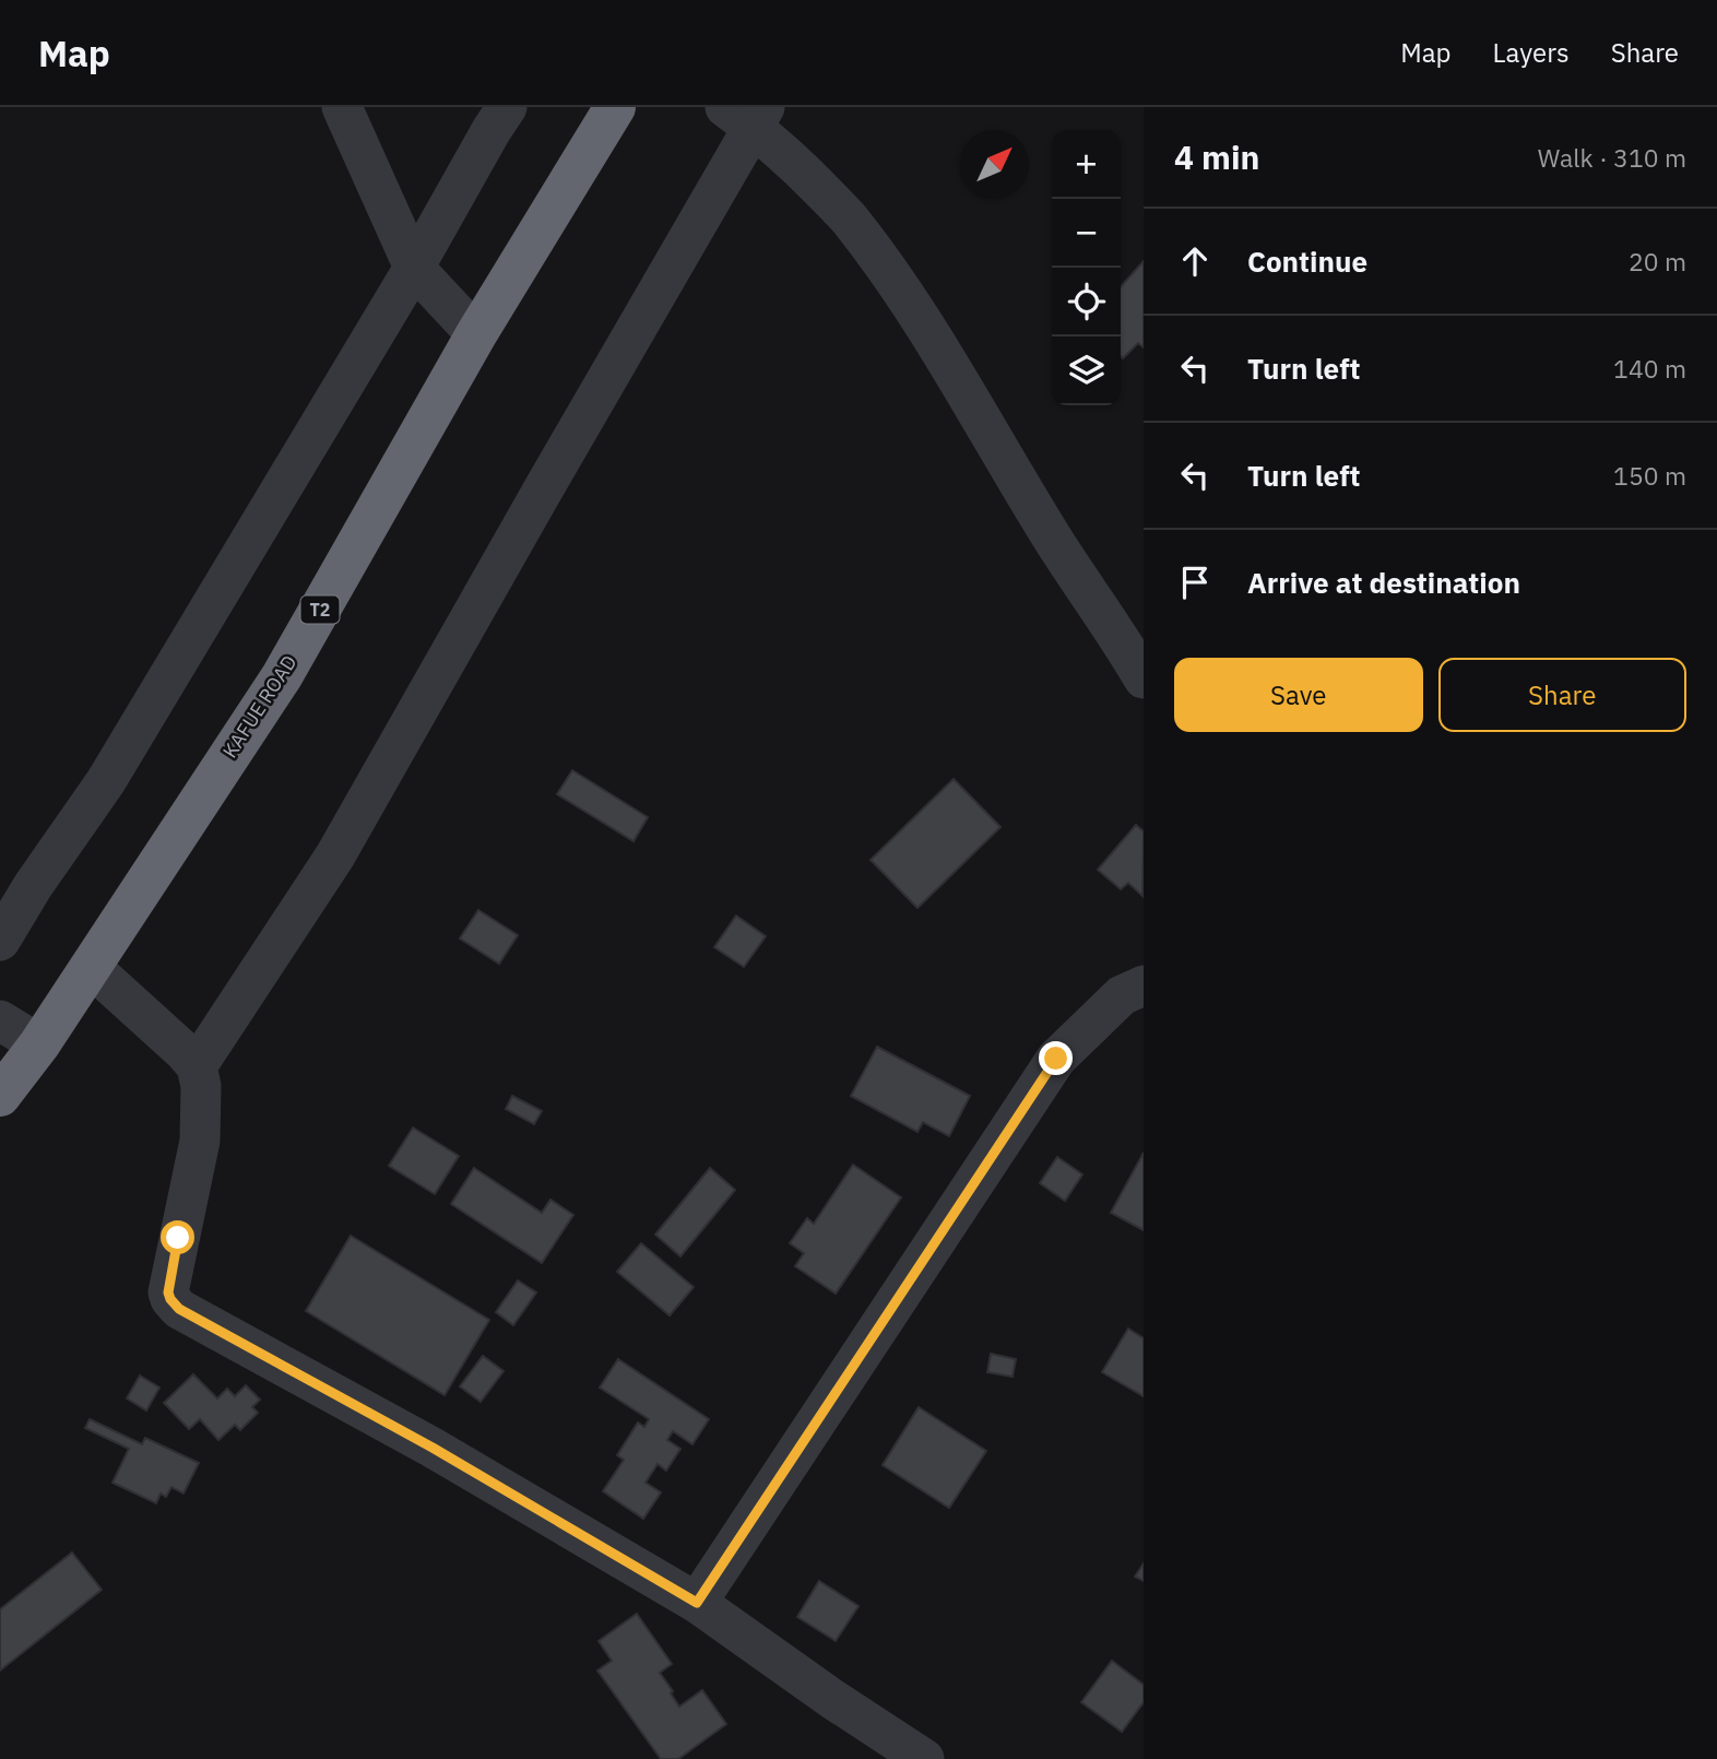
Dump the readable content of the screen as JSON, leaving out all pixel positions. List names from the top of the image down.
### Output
{
  "streets": {
    "highway": ["T2", "KAFUE ROAD"]
  },
  "north": "top right",
  "page": {
    "header": "Map",
    "nav": ["Map", "Layers", "Share"],
    "heading": ["4 min", "Walk · 310 m"],
    "map_buttons": ["+", "−"],
    "list": [
      ["Continue", "20 m"],
      ["Turn left", "140 m"],
      ["Turn left", "150 m"],
      "Arrive at destination"
    ],
    "buttons": ["Save", "Share"]
  }
}
